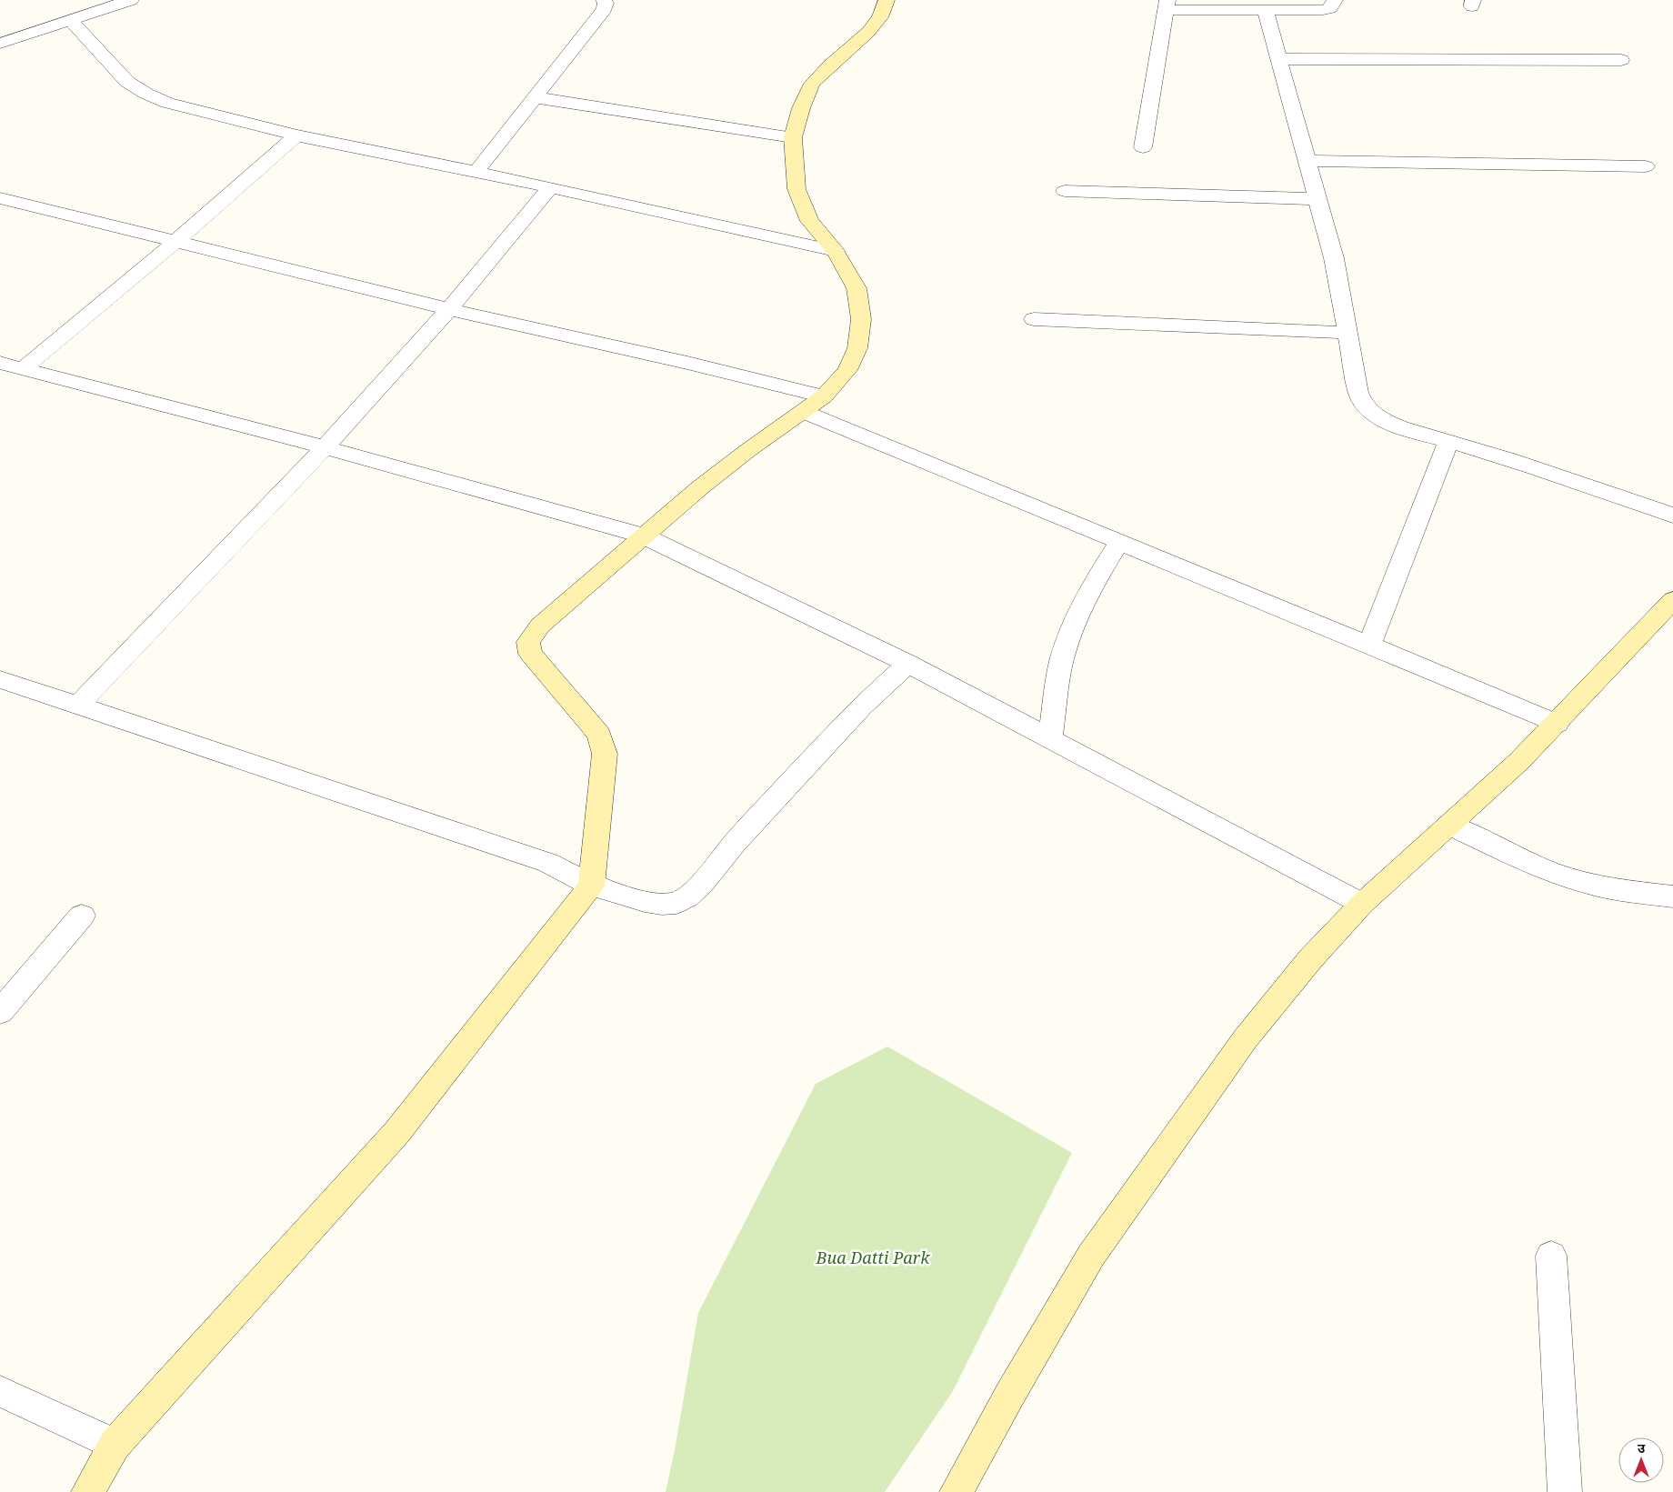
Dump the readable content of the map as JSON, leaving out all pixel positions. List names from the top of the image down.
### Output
{
  "parks": ["Bua Datti Park"],
  "north": "top"
}
